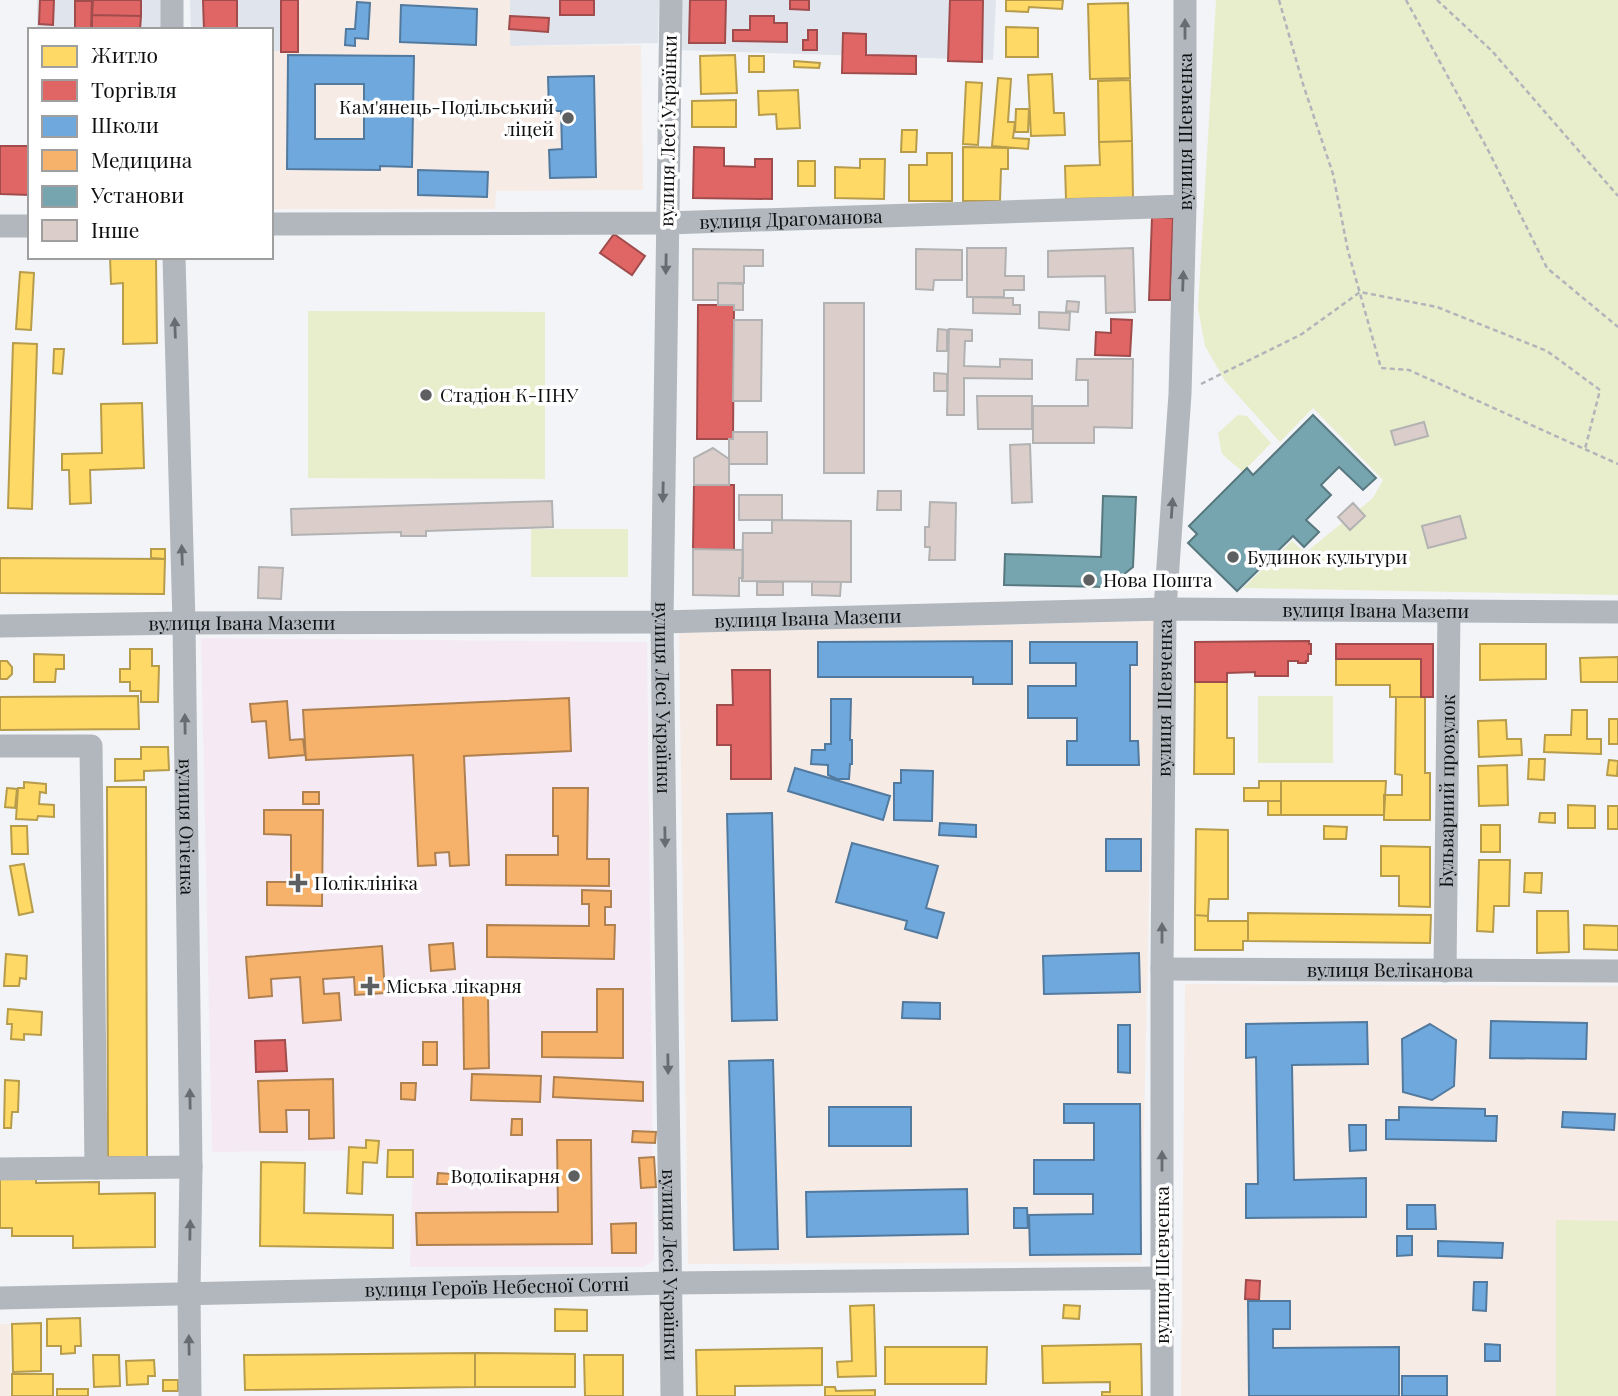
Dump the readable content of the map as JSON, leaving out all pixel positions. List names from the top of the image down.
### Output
{
  "streets": {
    "street": [
      "вулиця Лесі Українки",
      "вулиця Шевченка",
      "вулиця Драгоманова",
      "вулиця Івана Мазепи",
      "Бульварний провулок",
      "вулиця Огієнка",
      "вулиця Веліканова",
      "вулиця Героїв Небесної Сотні"
    ]
  },
  "crossings": [
    ["вулиця Лесі Українки", "вулиця Драгоманова"],
    ["вулиця Лесі Українки", "вулиця Івана Мазепи"],
    ["вулиця Лесі Українки", "вулиця Героїв Небесної Сотні"],
    ["вулиця Шевченка", "вулиця Драгоманова"],
    ["вулиця Шевченка", "вулиця Івана Мазепи"],
    ["вулиця Шевченка", "вулиця Веліканова"],
    ["вулиця Шевченка", "вулиця Героїв Небесної Сотні"],
    ["вулиця Івана Мазепи", "Бульварний провулок"],
    ["вулиця Івана Мазепи", "вулиця Огієнка"],
    ["Бульварний провулок", "вулиця Веліканова"],
    ["вулиця Огієнка", "вулиця Героїв Небесної Сотні"]
  ],
  "one_way": ["вулиця Лесі Українки", "вулиця Шевченка", "вулиця Огієнка"],
  "places": {
    "other": [
      "Кам'янець-Подільський ліцей",
      "Стадіон К-ПНУ",
      "Будинок культури",
      "Нова Пошта",
      "Водолікарня"
    ],
    "health": ["Поліклініка", "Міська лікарня"]
  },
  "legend": [
    "Житло",
    "Торгівля",
    "Школи",
    "Медицина",
    "Установи",
    "Інше"
  ]
}
